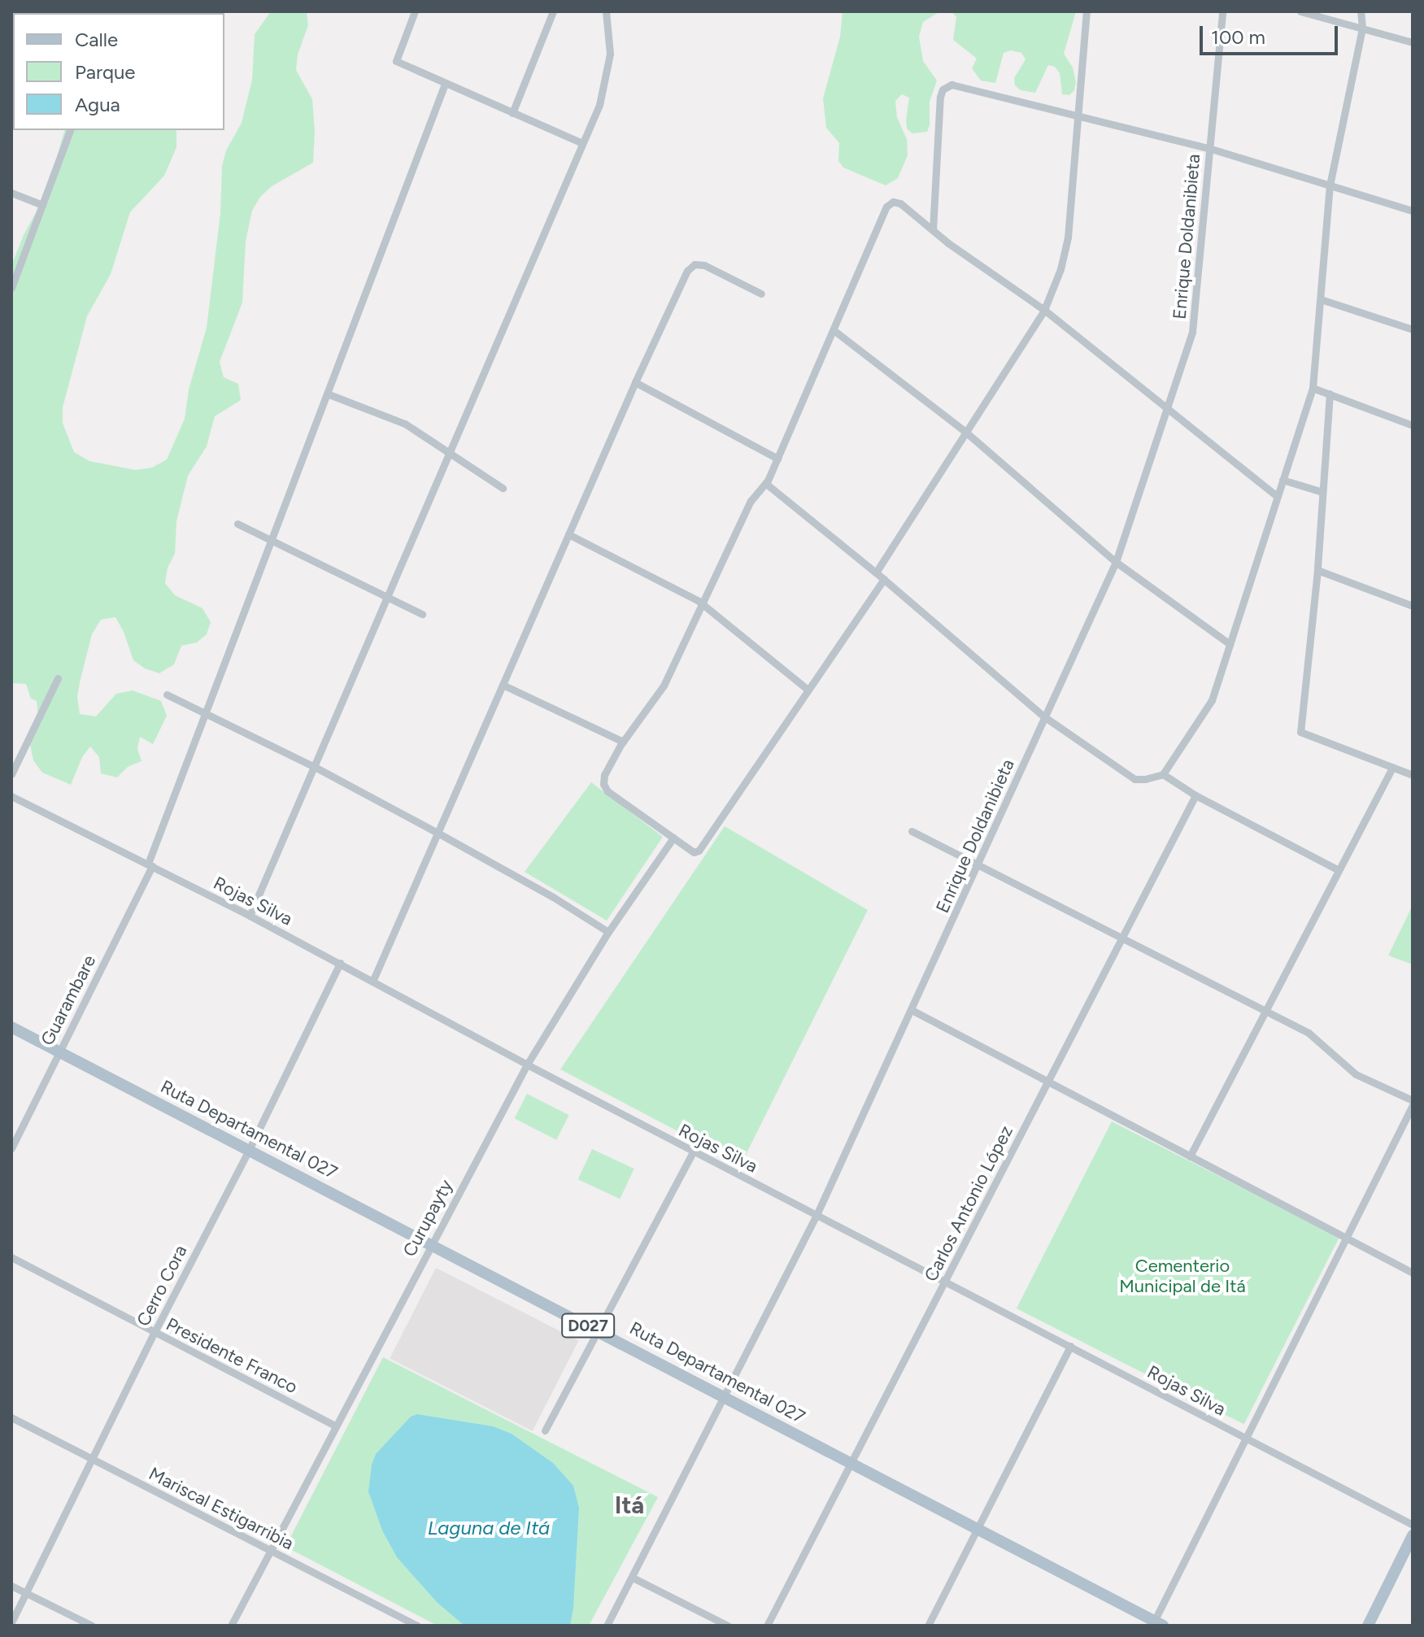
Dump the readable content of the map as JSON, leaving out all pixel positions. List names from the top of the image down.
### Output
{
  "streets": {
    "main road": ["Ruta Departamental 027", "D027"],
    "street": [
      "Enrique Doldanibieta",
      "Rojas Silva",
      "Guarambare",
      "Carlos Antonio López",
      "Curupayty",
      "Cerro Cora",
      "Presidente Franco",
      "Mariscal Estigarribia"
    ]
  },
  "crossings": [
    ["Enrique Doldanibieta", "Rojas Silva"],
    ["Enrique Doldanibieta", "Ruta Departamental 027"],
    ["Rojas Silva", "Guarambare"],
    ["Rojas Silva", "Carlos Antonio López"],
    ["Rojas Silva", "Curupayty"],
    ["Rojas Silva", "Cerro Cora"],
    ["Guarambare", "Ruta Departamental 027"],
    ["Ruta Departamental 027", "Carlos Antonio López"],
    ["Ruta Departamental 027", "Curupayty"],
    ["Ruta Departamental 027", "Cerro Cora"],
    ["Curupayty", "Presidente Franco"],
    ["Curupayty", "Mariscal Estigarribia"],
    ["Cerro Cora", "Presidente Franco"],
    ["Cerro Cora", "Mariscal Estigarribia"]
  ],
  "districts": ["Itá"],
  "water": ["Laguna de Itá"],
  "parks": ["Cementerio Municipal de Itá"],
  "legend": ["Calle", "Parque", "Agua"],
  "scale_bar": "100 m"
}
